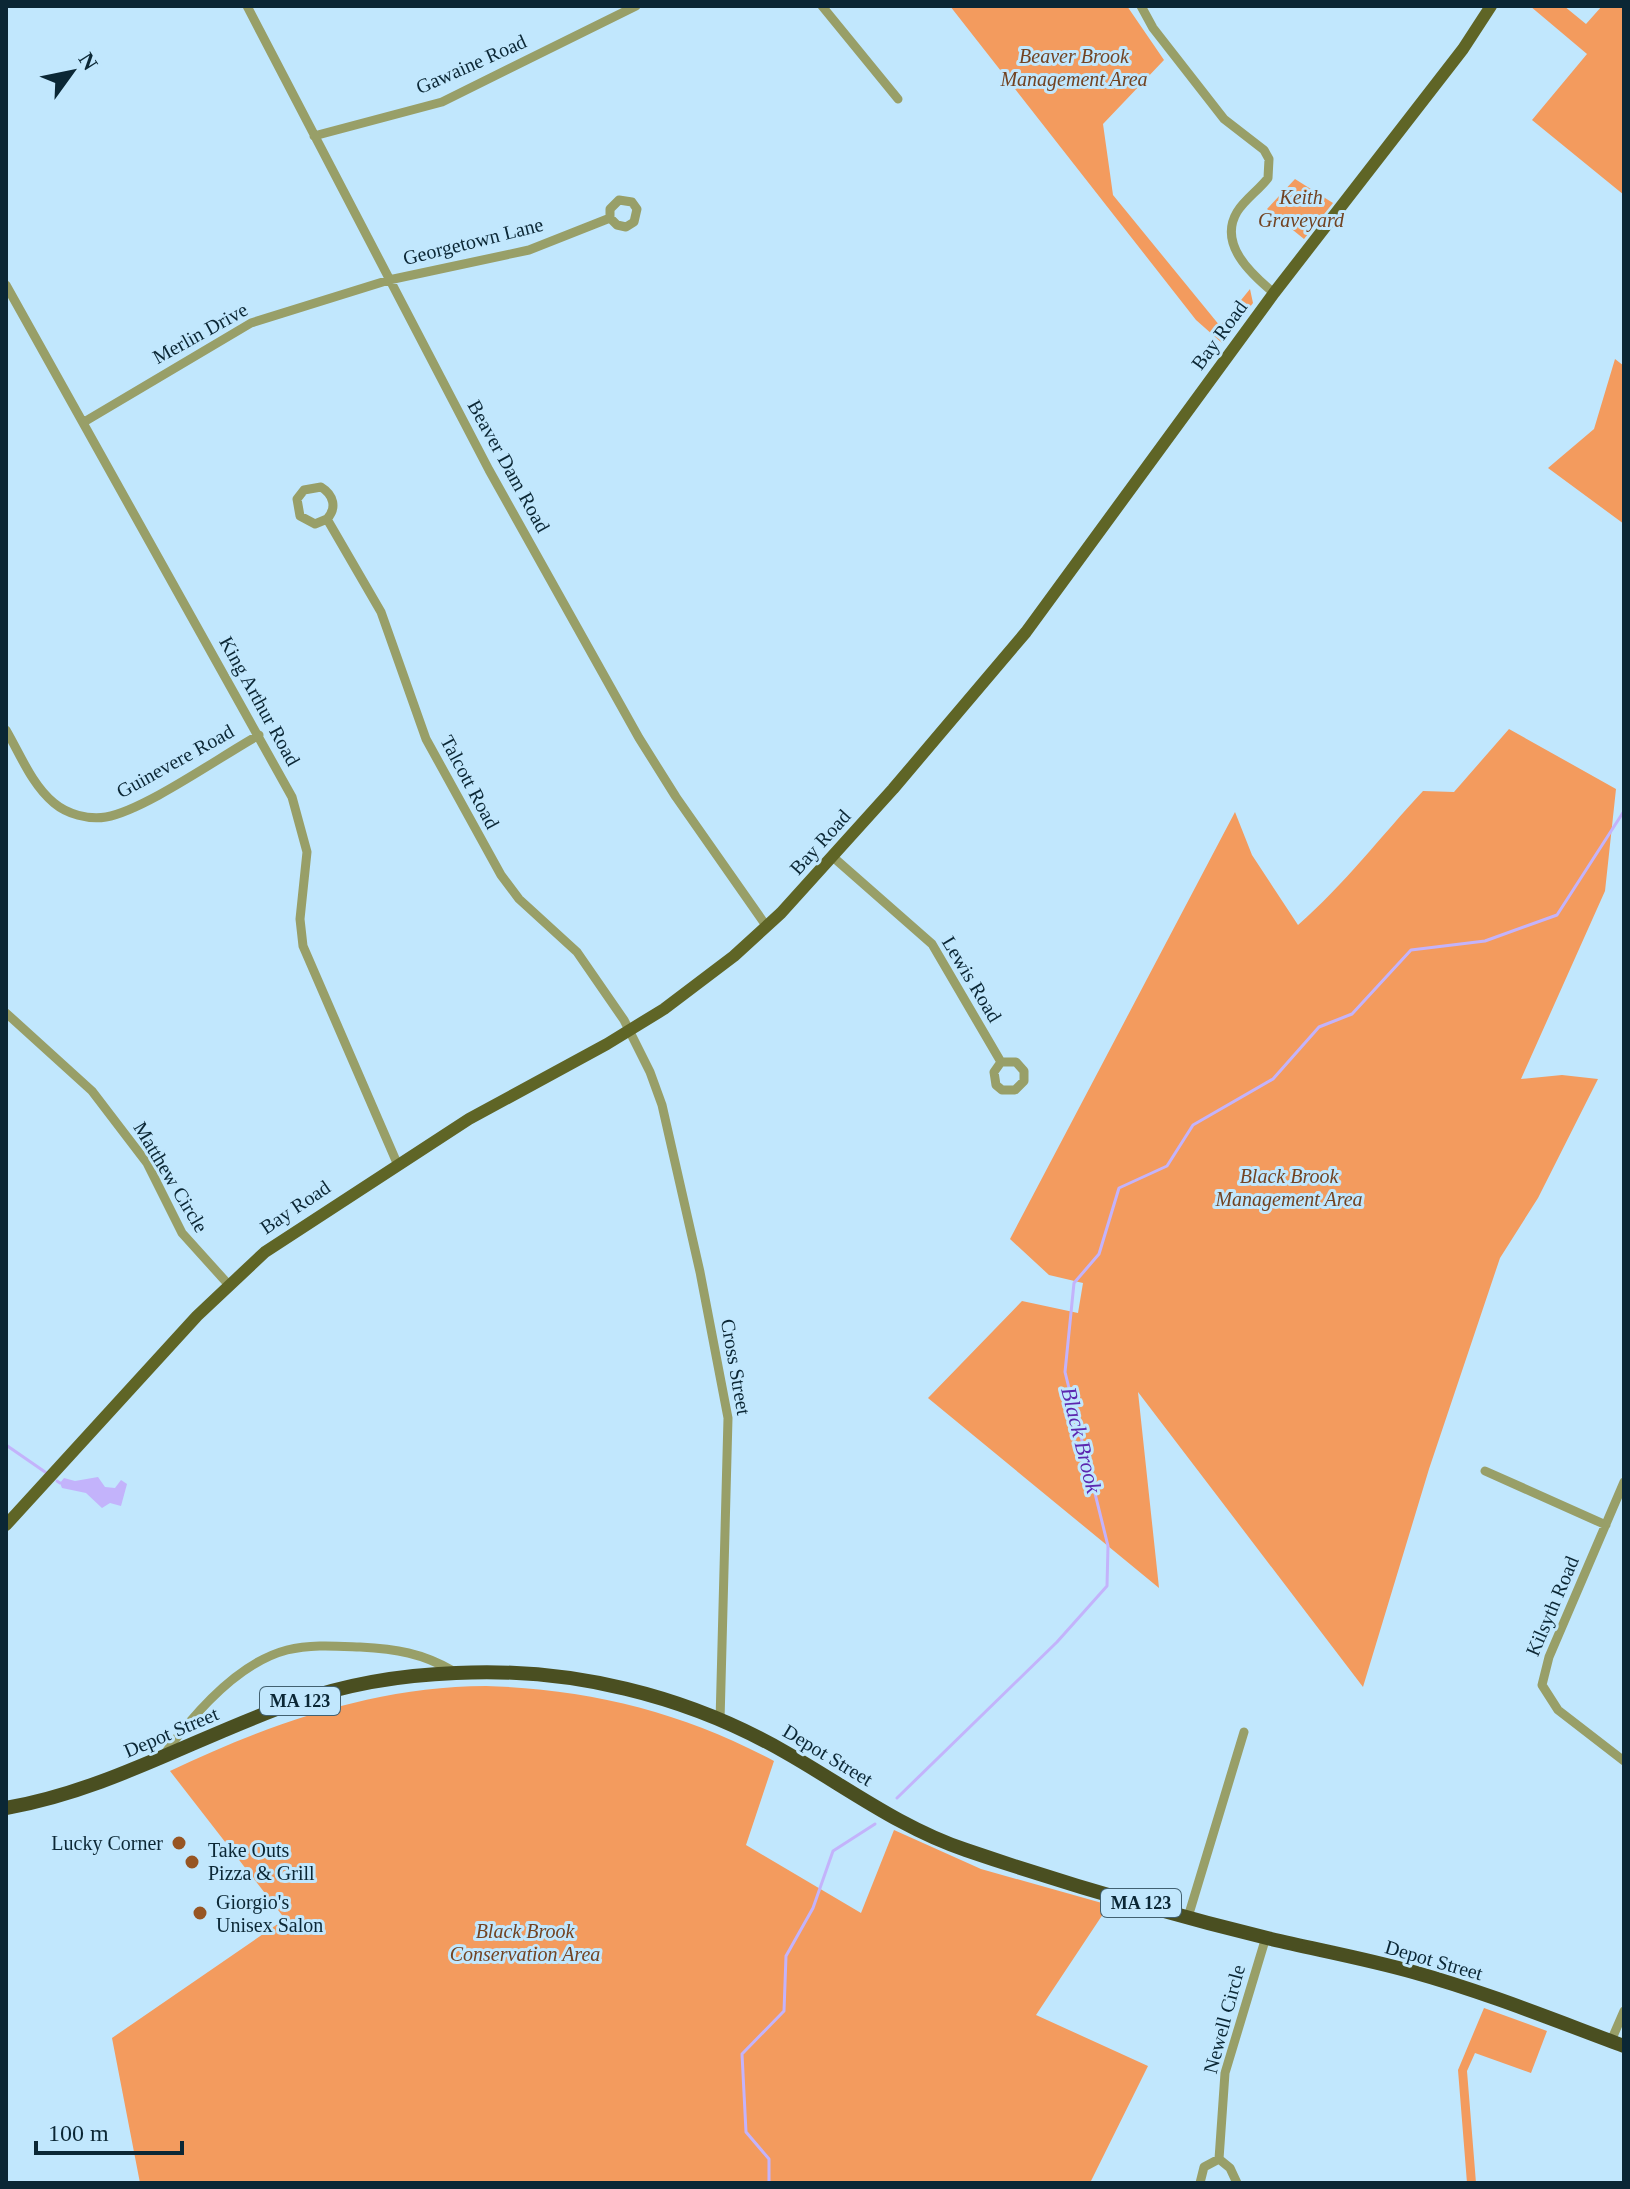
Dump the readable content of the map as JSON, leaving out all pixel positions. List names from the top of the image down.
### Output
{
  "streets": {
    "highway": ["MA 123", "Depot Street"],
    "main road": ["Bay Road"],
    "street": [
      "Gawaine Road",
      "Georgetown Lane",
      "Merlin Drive",
      "Beaver Dam Road",
      "King Arthur Road",
      "Guinevere Road",
      "Talcott Road",
      "Lewis Road",
      "Matthew Circle",
      "Cross Street",
      "Kilsyth Road",
      "Newell Circle"
    ]
  },
  "crossings": [
    ["Gawaine Road", "Beaver Dam Road"],
    ["Georgetown Lane", "Merlin Drive"],
    ["Georgetown Lane", "Beaver Dam Road"],
    ["Merlin Drive", "Beaver Dam Road"],
    ["Merlin Drive", "King Arthur Road"],
    ["Bay Road", "Beaver Dam Road"],
    ["Bay Road", "King Arthur Road"],
    ["Bay Road", "Talcott Road"],
    ["Bay Road", "Lewis Road"],
    ["Bay Road", "Matthew Circle"],
    ["Bay Road", "Cross Street"],
    ["King Arthur Road", "Guinevere Road"],
    ["Talcott Road", "Cross Street"],
    ["Cross Street", "Depot Street"],
    ["Depot Street", "Newell Circle"]
  ],
  "water": ["Black Brook"],
  "parks": [
    "Beaver Brook Management Area",
    "Keith Graveyard",
    "Black Brook Management Area",
    "Black Brook Conservation Area"
  ],
  "places": ["Lucky Corner", "Take Outs Pizza & Grill", "Giorgio's Unisex Salon"],
  "scale_bar": "100 m",
  "north": "top right"
}
